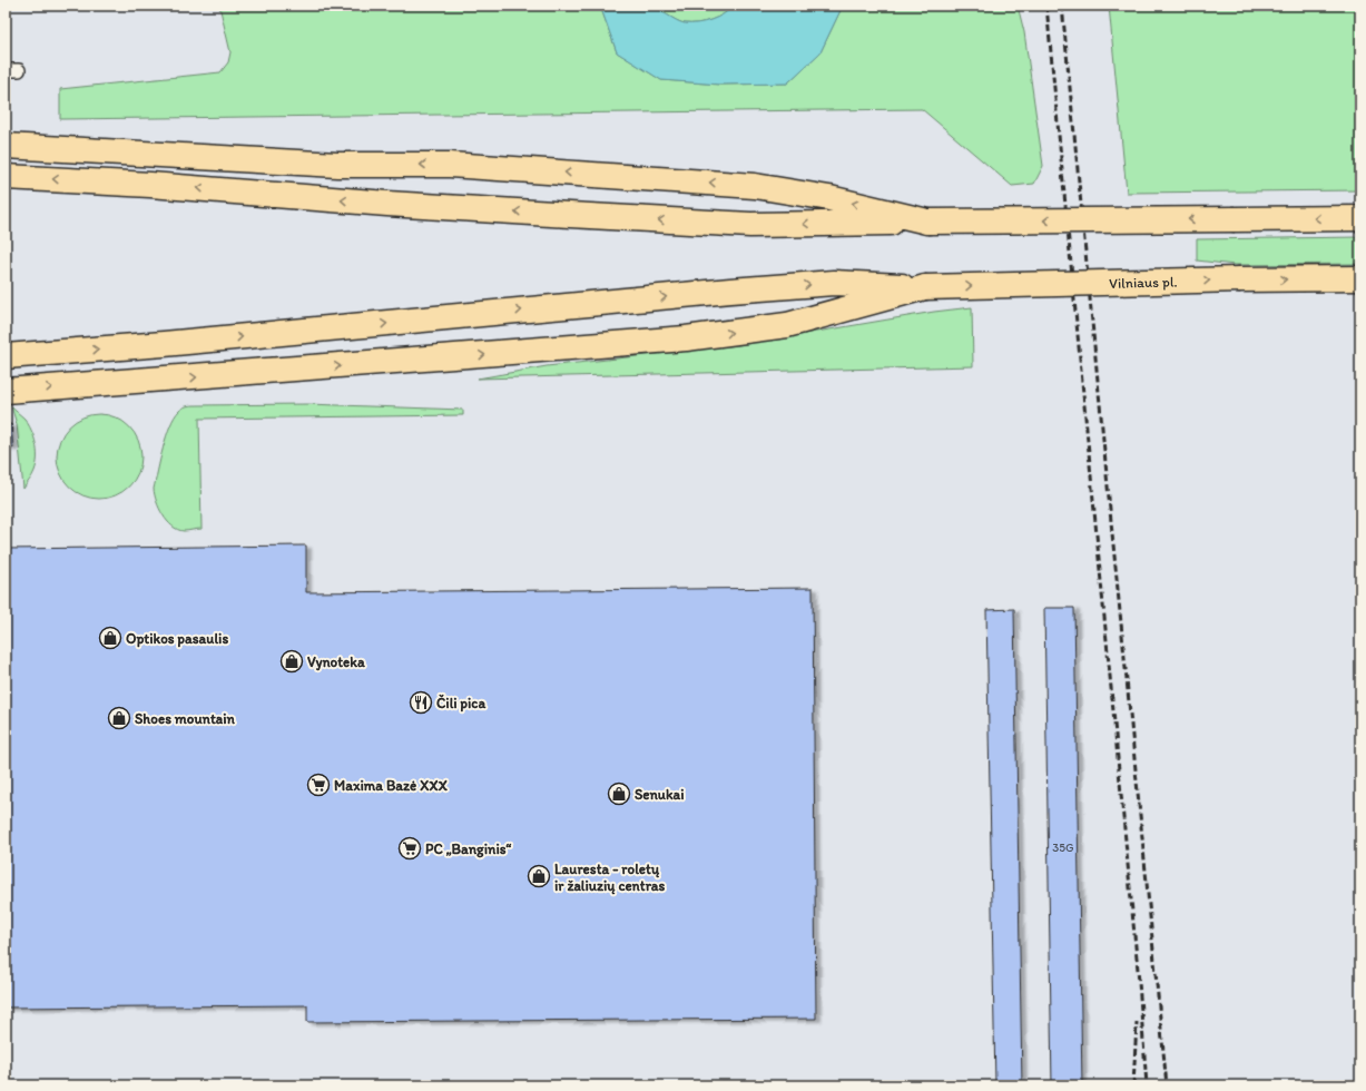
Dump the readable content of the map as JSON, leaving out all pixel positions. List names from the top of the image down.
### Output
{
  "streets": {
    "highway": ["Vilniaus pl."]
  },
  "places": {
    "shop": [
      "Optikos pasaulis",
      "Vynoteka",
      "Shoes mountain",
      "Senukai",
      "Lauresta - roletų ir žaliuzių centras"
    ],
    "restaurant": ["Čili pica"],
    "supermarket": ["Maxima Bazė XXX", "PC „Banginis“"]
  },
  "house_numbers": ["35G"]
}
